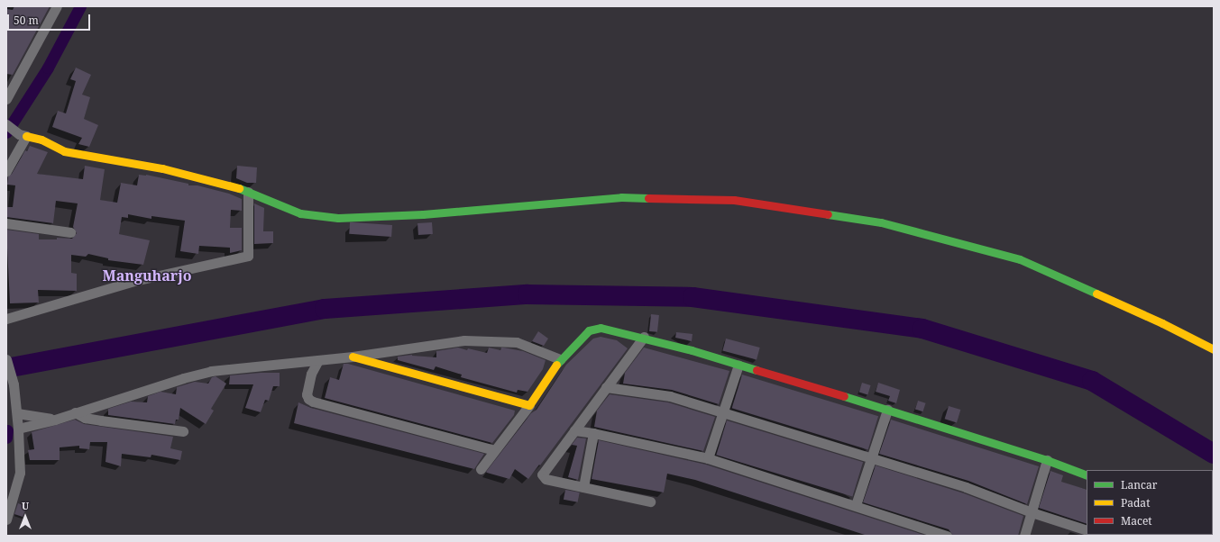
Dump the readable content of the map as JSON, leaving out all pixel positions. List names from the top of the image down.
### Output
{
  "districts": ["Manguharjo"],
  "legend": ["Lancar", "Padat", "Macet"],
  "scale_bar": "50 m",
  "north": "top"
}
